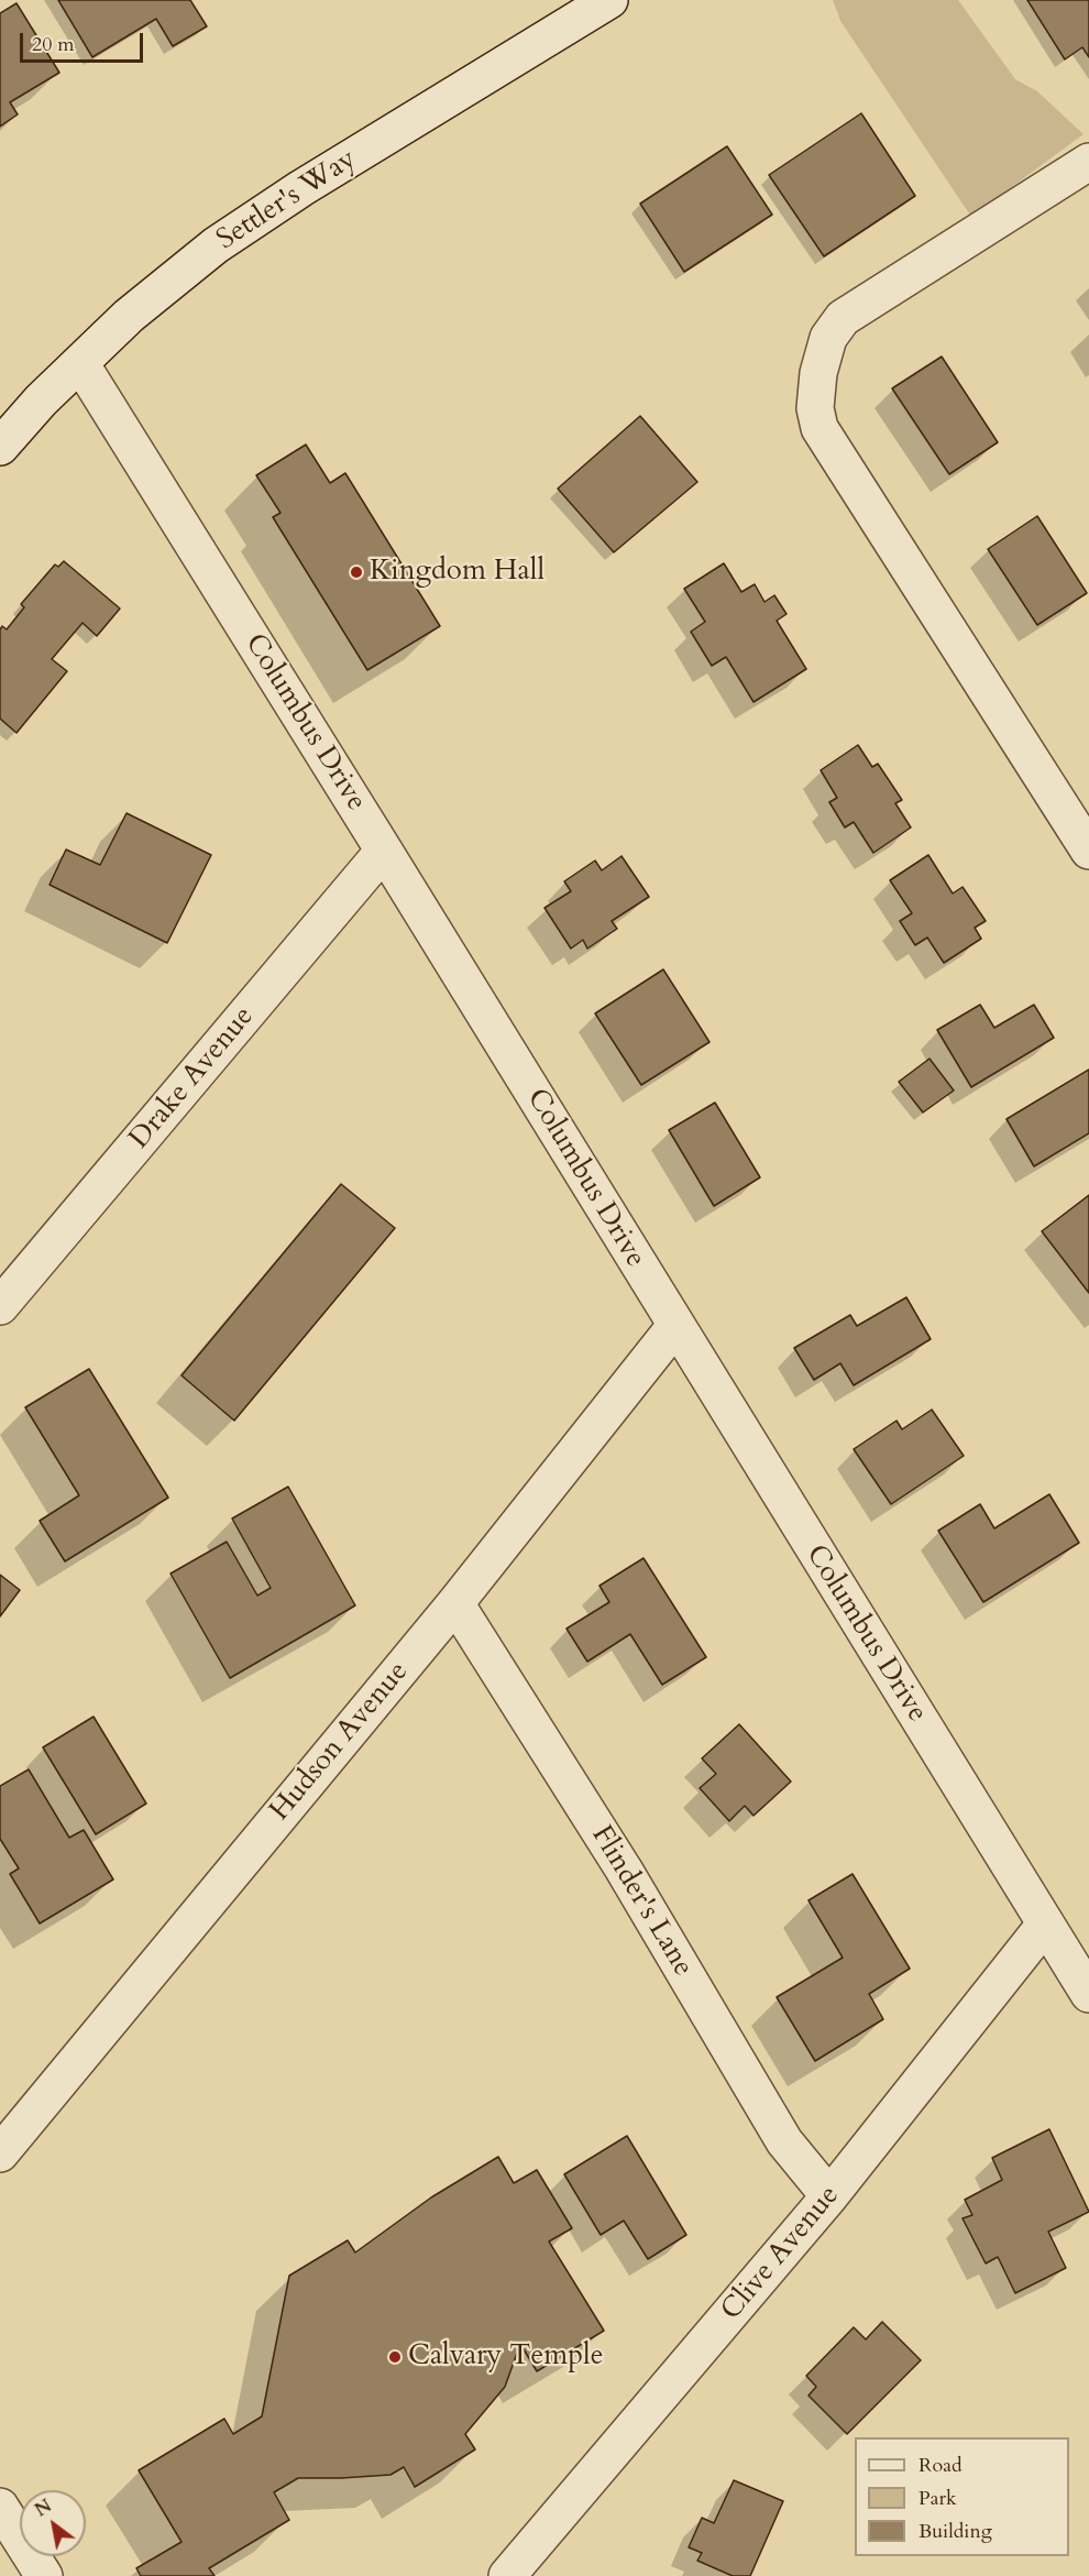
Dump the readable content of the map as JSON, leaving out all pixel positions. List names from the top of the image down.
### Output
{
  "streets": {
    "street": [
      "Settler's Way",
      "Columbus Drive",
      "Drake Avenue",
      "Hudson Avenue",
      "Flinder's Lane",
      "Clive Avenue"
    ]
  },
  "crossings": [
    ["Settler's Way", "Columbus Drive"],
    ["Columbus Drive", "Drake Avenue"],
    ["Columbus Drive", "Hudson Avenue"],
    ["Columbus Drive", "Clive Avenue"],
    ["Hudson Avenue", "Flinder's Lane"],
    ["Flinder's Lane", "Clive Avenue"]
  ],
  "places": ["Kingdom Hall", "Calvary Temple"],
  "legend": ["Road", "Park", "Building"],
  "scale_bar": "20 m",
  "north": "top left"
}
